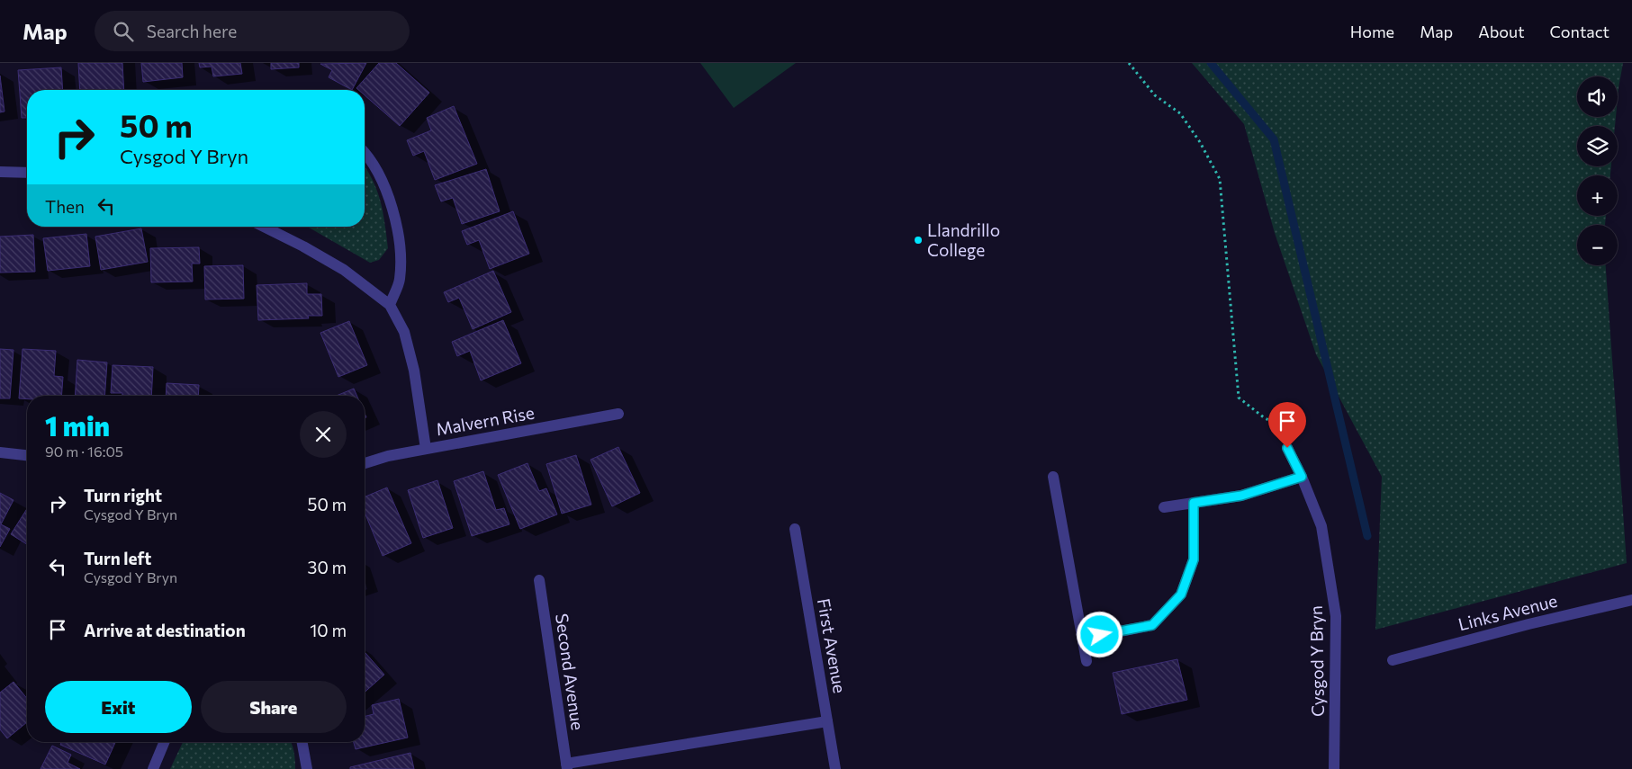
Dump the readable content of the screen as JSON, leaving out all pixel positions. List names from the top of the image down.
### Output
{
  "streets": {
    "street": [
      "Malvern Rise",
      "Links Avenue",
      "First Avenue",
      "Cysgod Y Bryn",
      "Second Avenue"
    ]
  },
  "places": ["Llandrillo College"],
  "page": {
    "header": "Map",
    "search": "Search here",
    "nav": [
      "Home",
      "Map",
      "About",
      "Contact"
    ],
    "map_buttons": ["+", "−"],
    "turn": ["50 m", "Cysgod Y Bryn"],
    "then": "Then",
    "heading": ["1 min", "90 m · 16:05"],
    "list": [
      {
        "name": "Turn right",
        "note": "Cysgod Y Bryn",
        "value": "50 m"
      },
      {
        "name": "Turn left",
        "note": "Cysgod Y Bryn",
        "value": "30 m"
      },
      {
        "name": "Arrive at destination",
        "value": "10 m"
      }
    ],
    "buttons": ["Exit", "Share"]
  }
}
